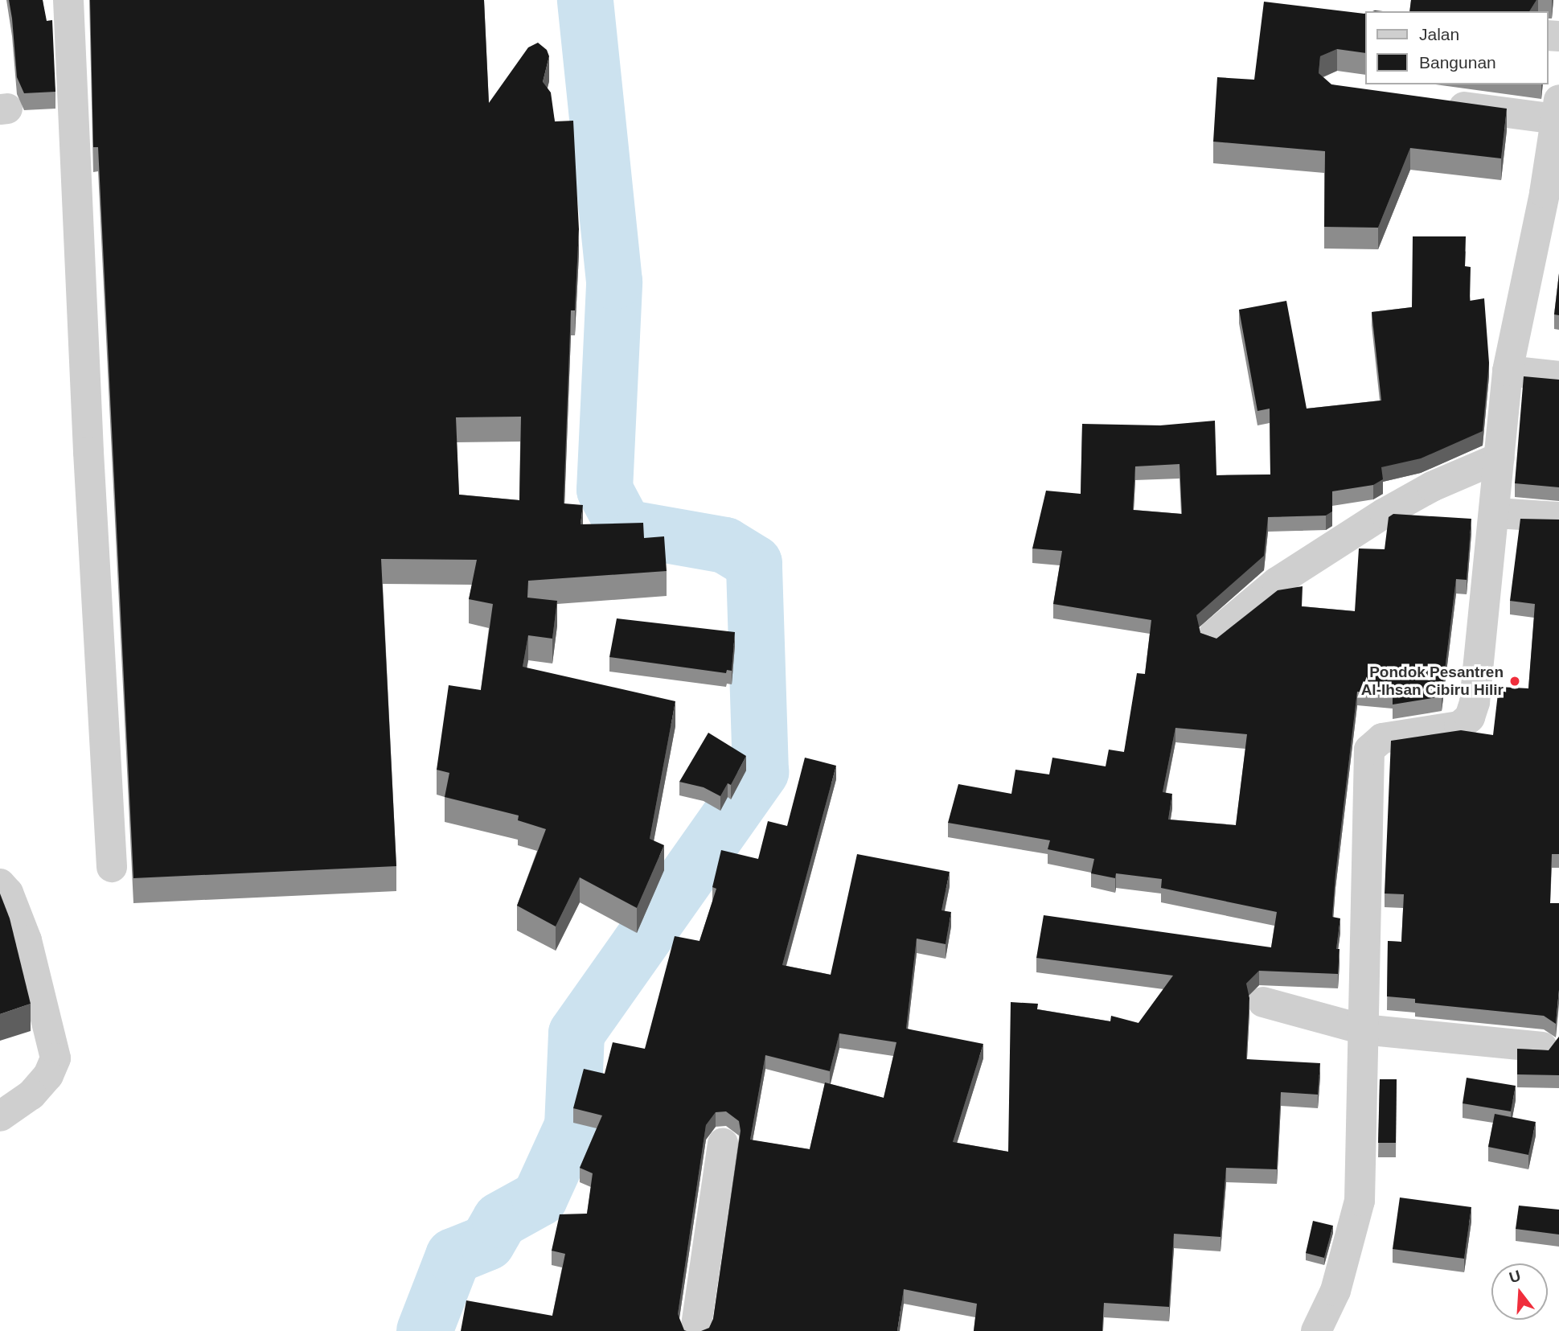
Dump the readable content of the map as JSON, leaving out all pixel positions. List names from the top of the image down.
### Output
{
  "places": ["Pondok Pesantren Al-Ihsan Cibiru Hilir"],
  "legend": ["Jalan", "Bangunan"],
  "north": "top"
}
